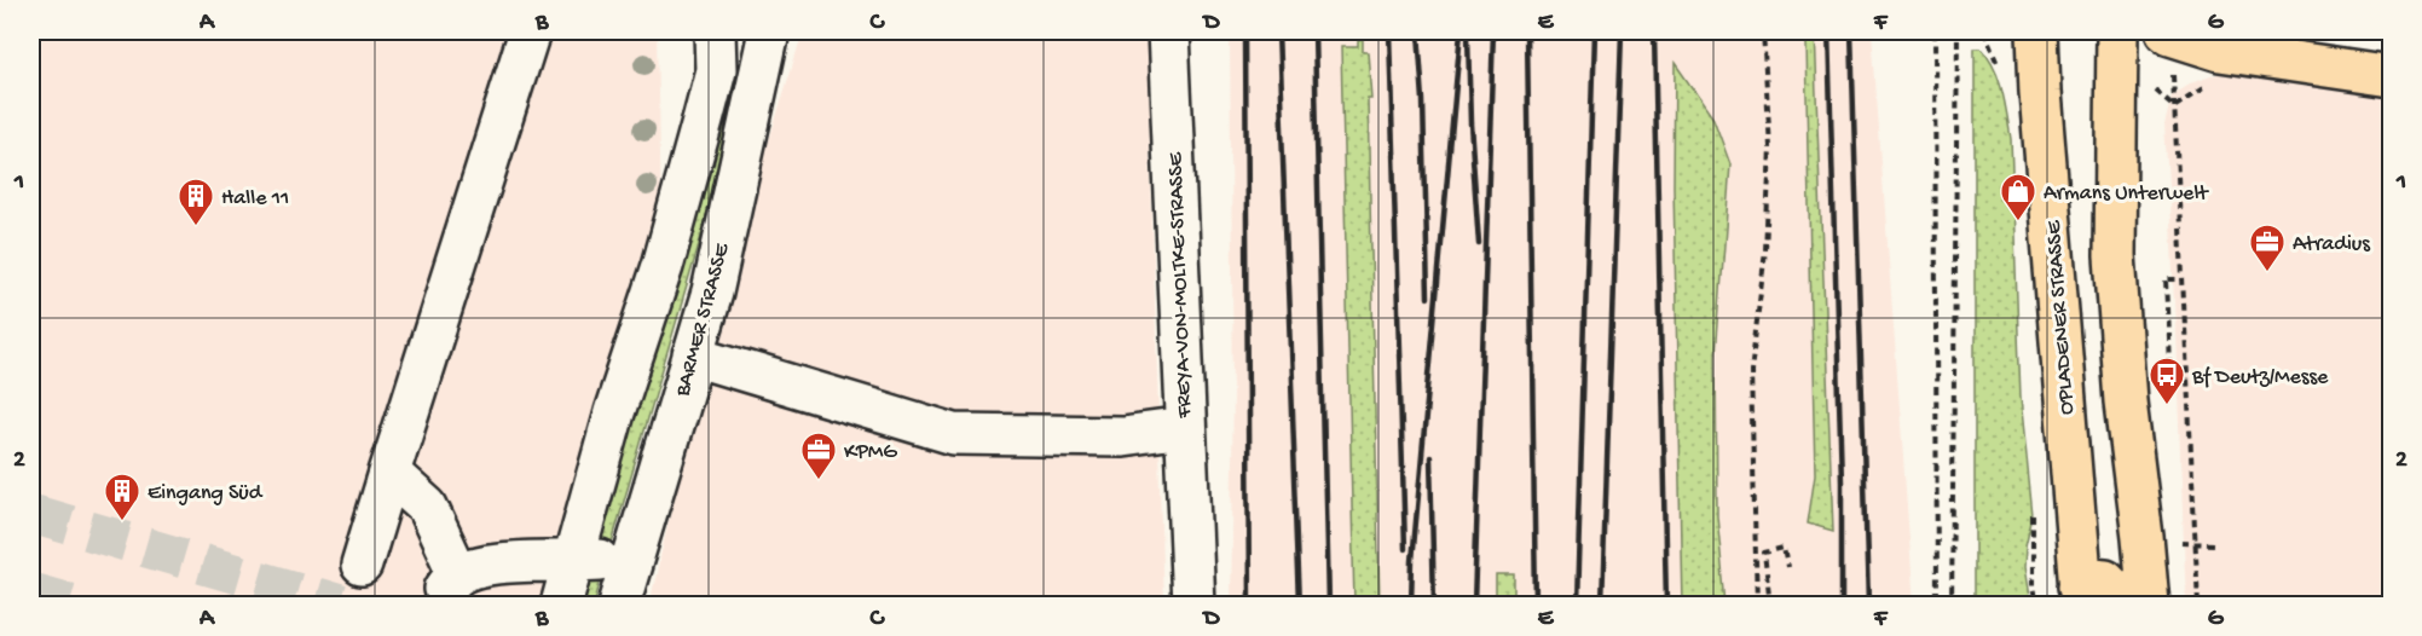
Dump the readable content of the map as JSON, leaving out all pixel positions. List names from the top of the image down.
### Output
{
  "streets": {
    "main road": ["OPLADENER STRASSE"],
    "street": ["FREYA-VON-MOLTKE-STRASSE", "BARMER STRASSE"]
  },
  "crossings": [
    ["FREYA-VON-MOLTKE-STRASSE", "BARMER STRASSE"]
  ],
  "places": {
    "shop": ["Armans Unterwelt"],
    "building": ["Halle 11", "Eingang Süd"],
    "office": ["Atradius", "KPMG"],
    "bus stop": ["Bf Deutz/Messe"]
  },
  "grid": {
    "columns": [
      "A",
      "B",
      "C",
      "D",
      "E",
      "F",
      "G"
    ],
    "rows": ["1", "2"]
  }
}
